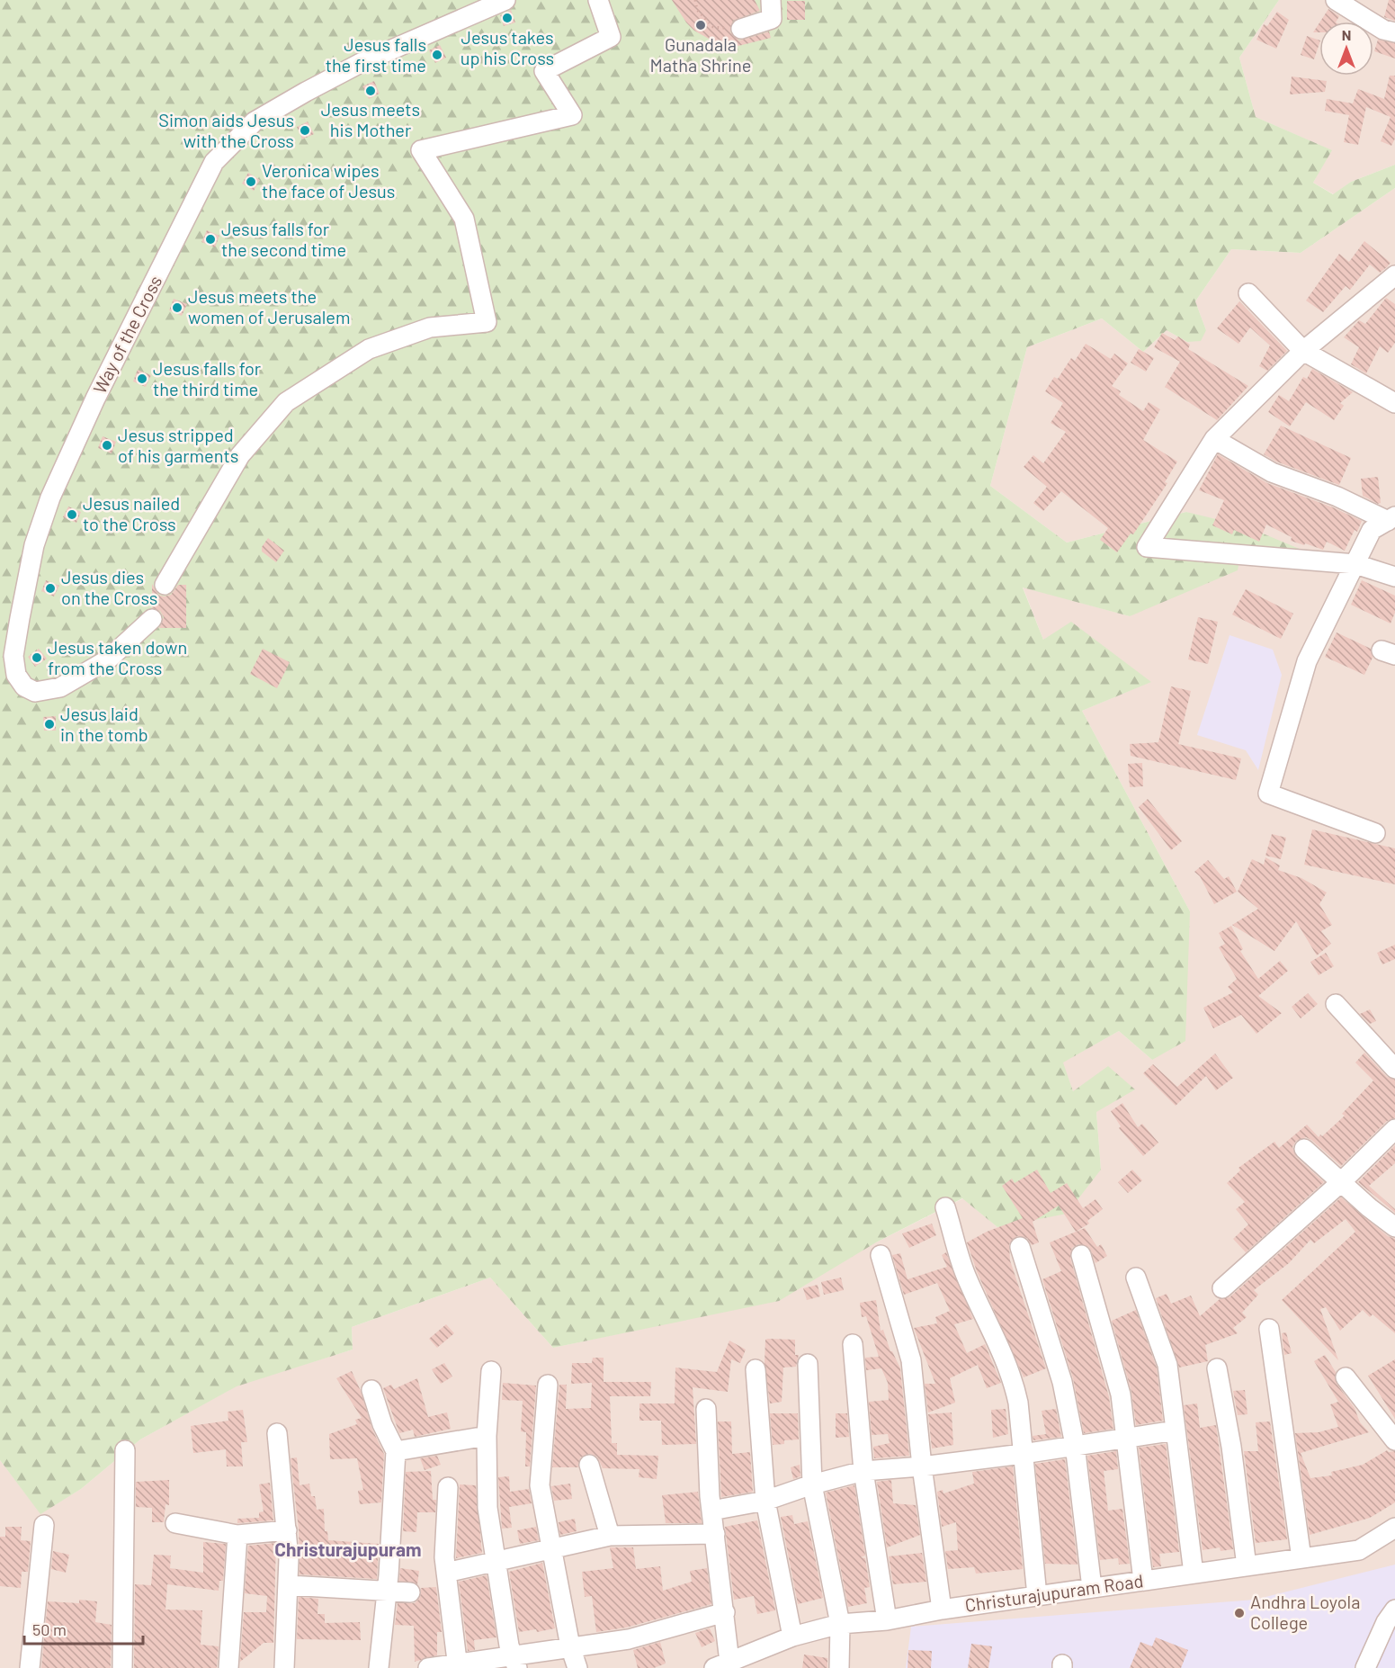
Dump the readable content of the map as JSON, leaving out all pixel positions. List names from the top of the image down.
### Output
{
  "streets": {
    "street": ["Way of the Cross", "Christurajupuram Road"]
  },
  "districts": ["Christurajupuram"],
  "places": [
    "Jesus takes up his Cross",
    "Gunadala Matha Shrine",
    "Jesus falls the first time",
    "Jesus meets his Mother",
    "Simon aids Jesus with the Cross",
    "Veronica wipes the face of Jesus",
    "Jesus falls for the second time",
    "Jesus meets the women of Jerusalem",
    "Jesus falls for the third time",
    "Jesus stripped of his garments",
    "Jesus nailed to the Cross",
    "Jesus dies on the Cross",
    "Jesus taken down from the Cross",
    "Jesus laid in the tomb",
    "Andhra Loyola College"
  ],
  "scale_bar": "50 m",
  "north": "top"
}
